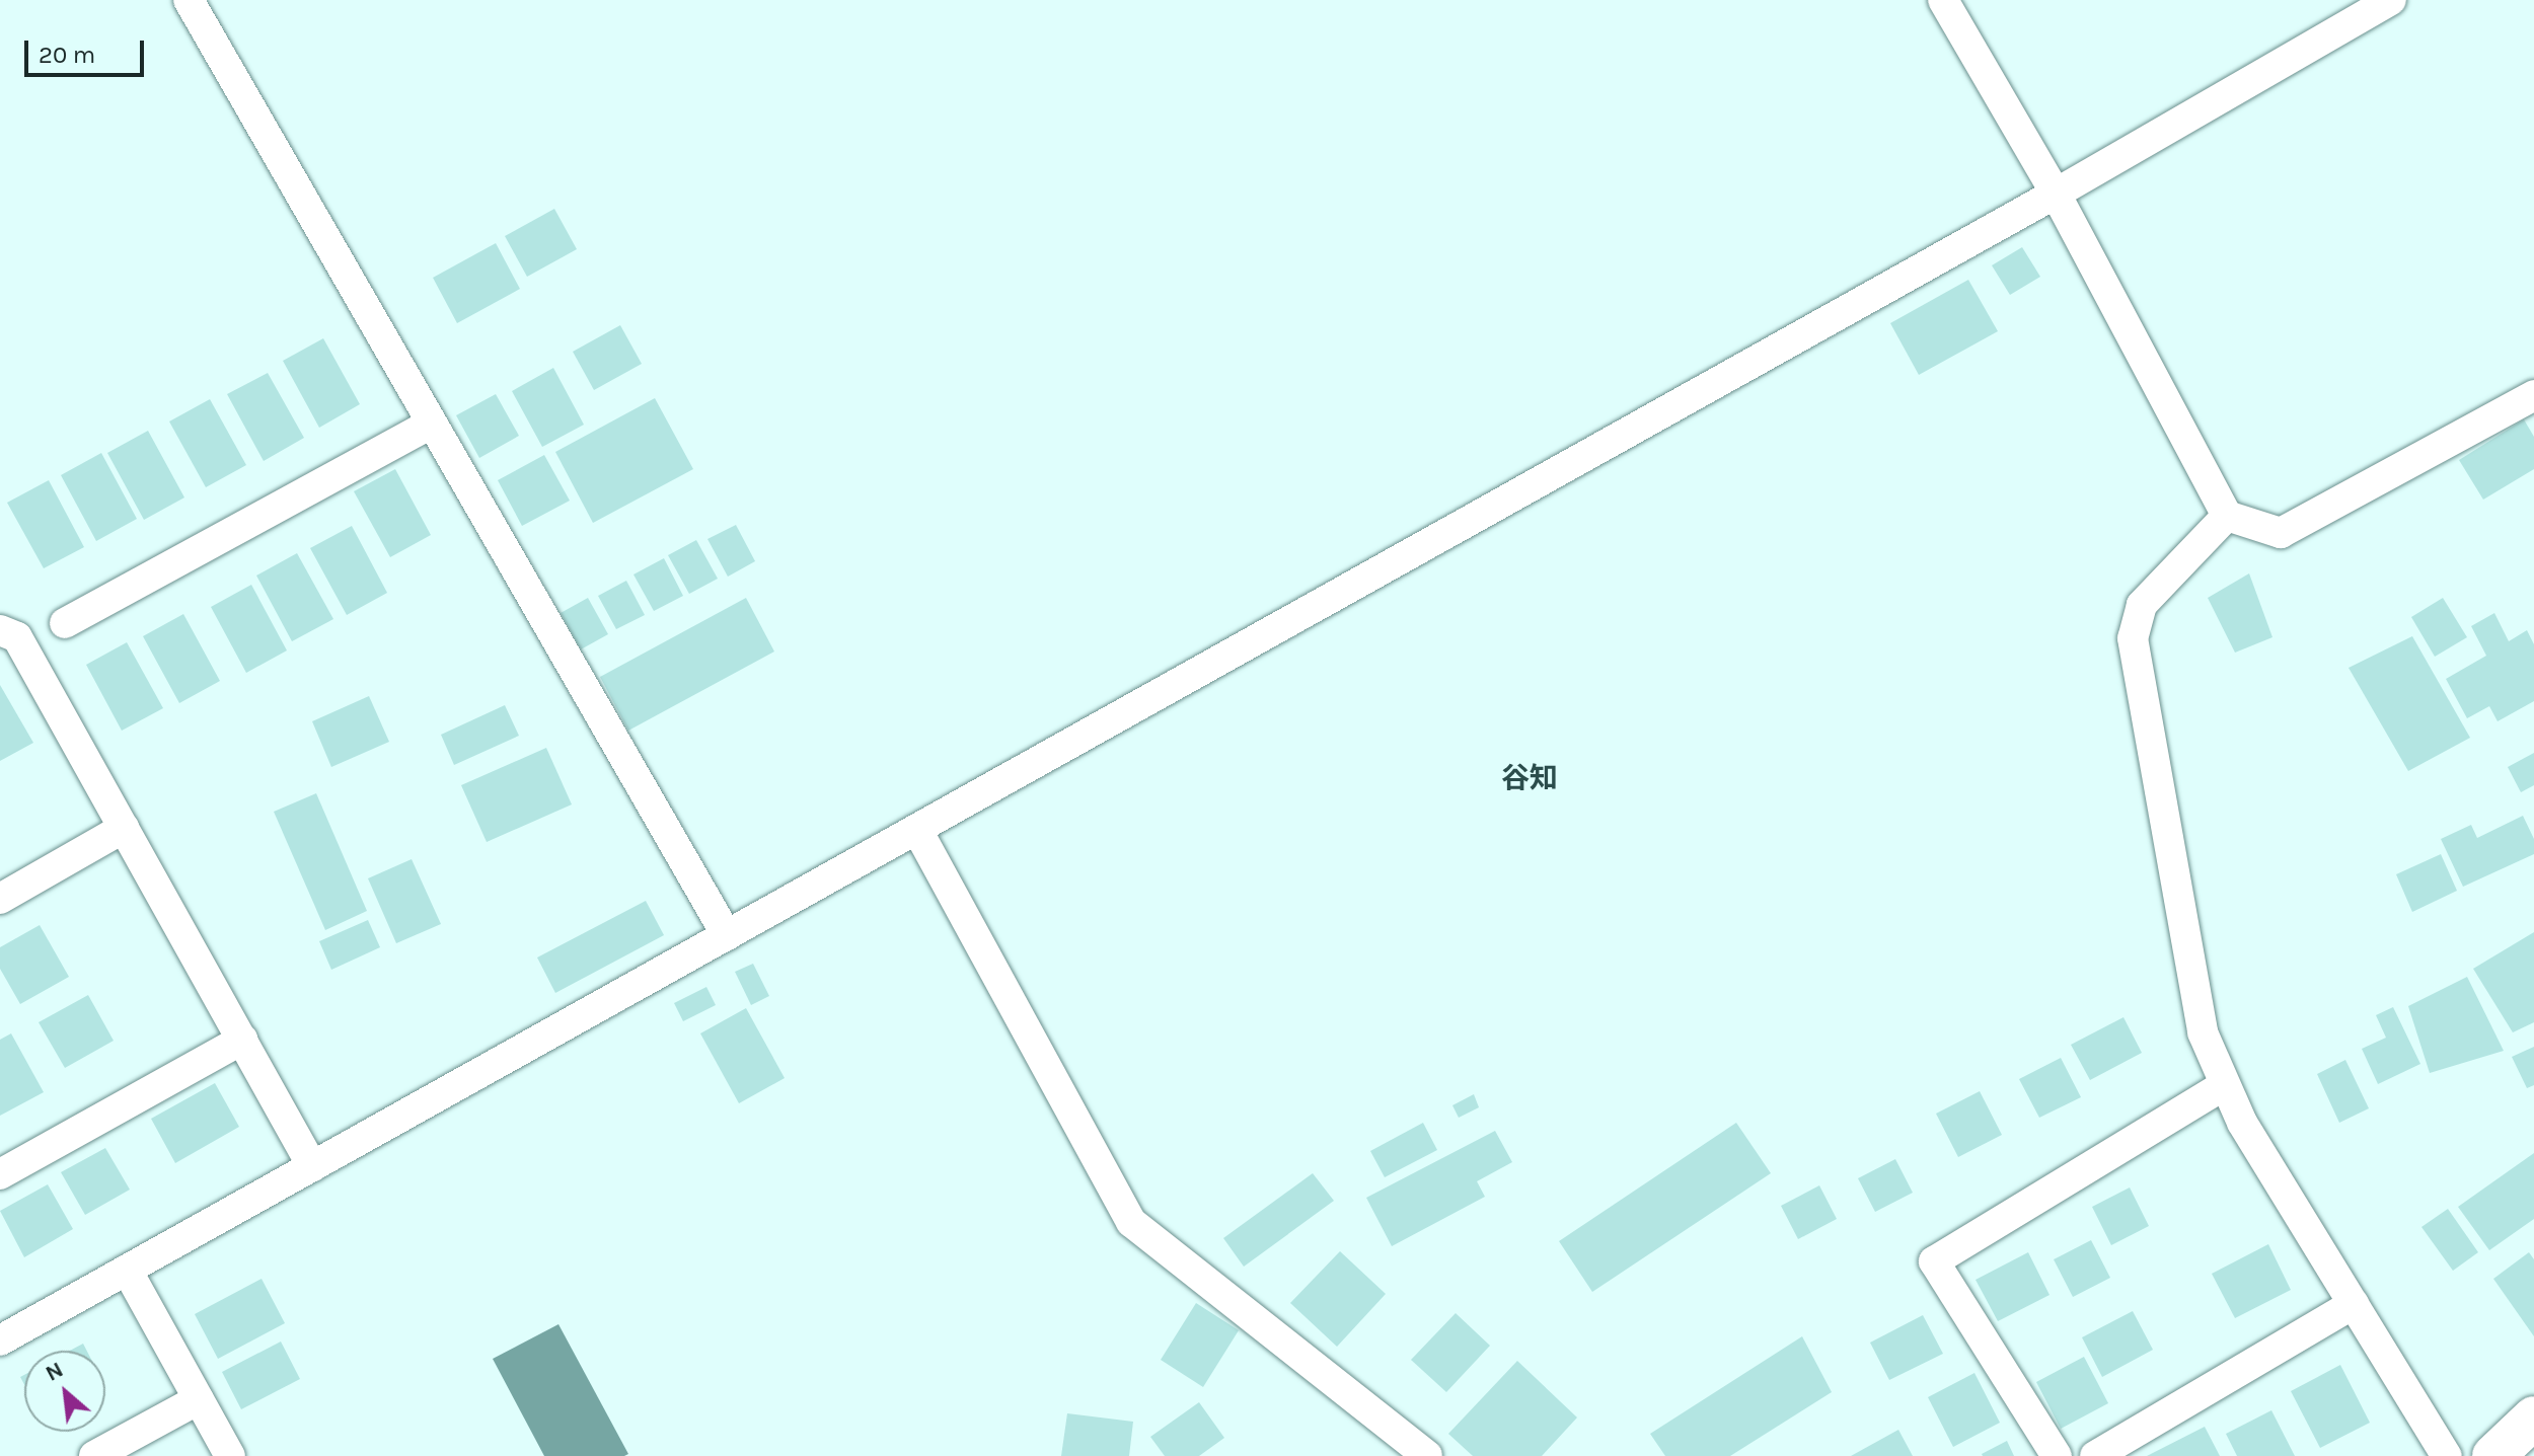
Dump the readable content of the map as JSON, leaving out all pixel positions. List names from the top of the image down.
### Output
{
  "districts": ["谷知"],
  "scale_bar": "20 m",
  "north": "top left"
}
